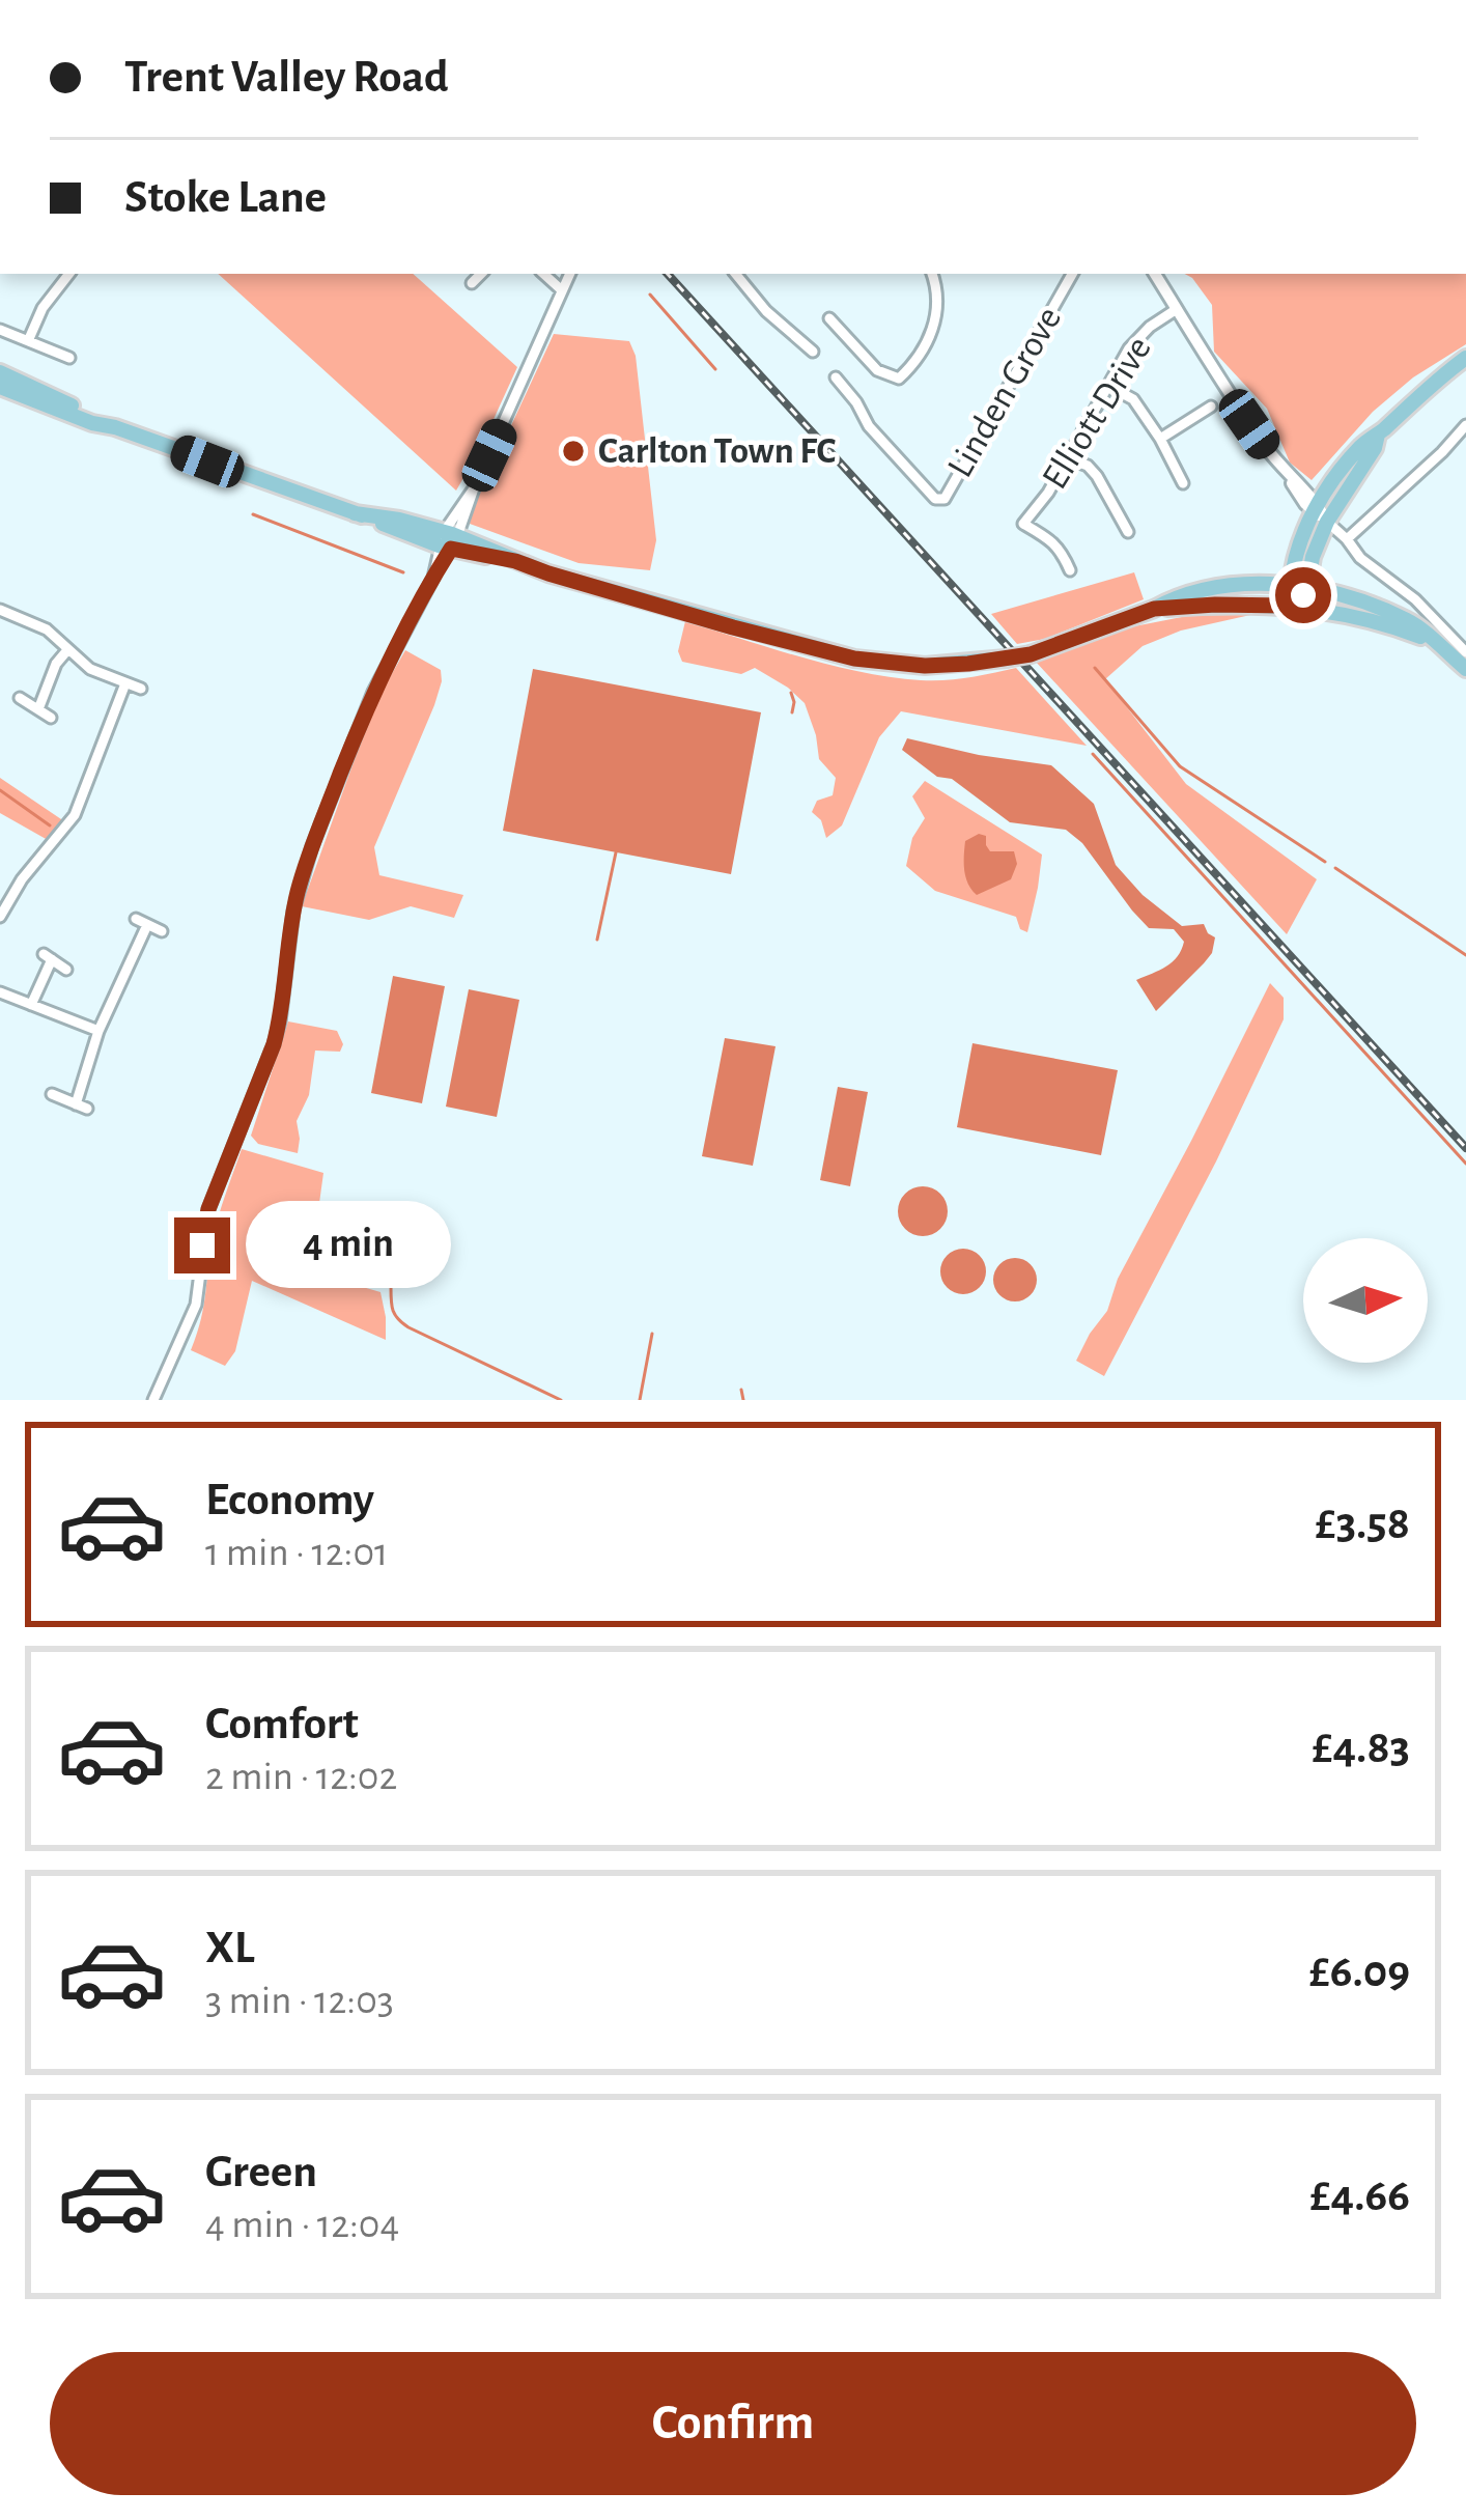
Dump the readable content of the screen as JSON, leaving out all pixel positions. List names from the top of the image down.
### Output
{
  "streets": {
    "street": ["Linden Grove", "Elliott Drive"]
  },
  "places": ["Carlton Town FC"],
  "north": "right",
  "page": {
    "banner": ["Trent Valley Road", "Stoke Lane"],
    "bubble": "4 min",
    "list": [
      {
        "name": "Economy",
        "note": "1 min · 12:01",
        "value": "£3.58"
      },
      {
        "name": "Comfort",
        "note": "2 min · 12:02",
        "value": "£4.83"
      },
      {
        "name": "XL",
        "note": "3 min · 12:03",
        "value": "£6.09"
      },
      {
        "name": "Green",
        "note": "4 min · 12:04",
        "value": "£4.66"
      }
    ],
    "buttons": "Confirm"
  }
}
